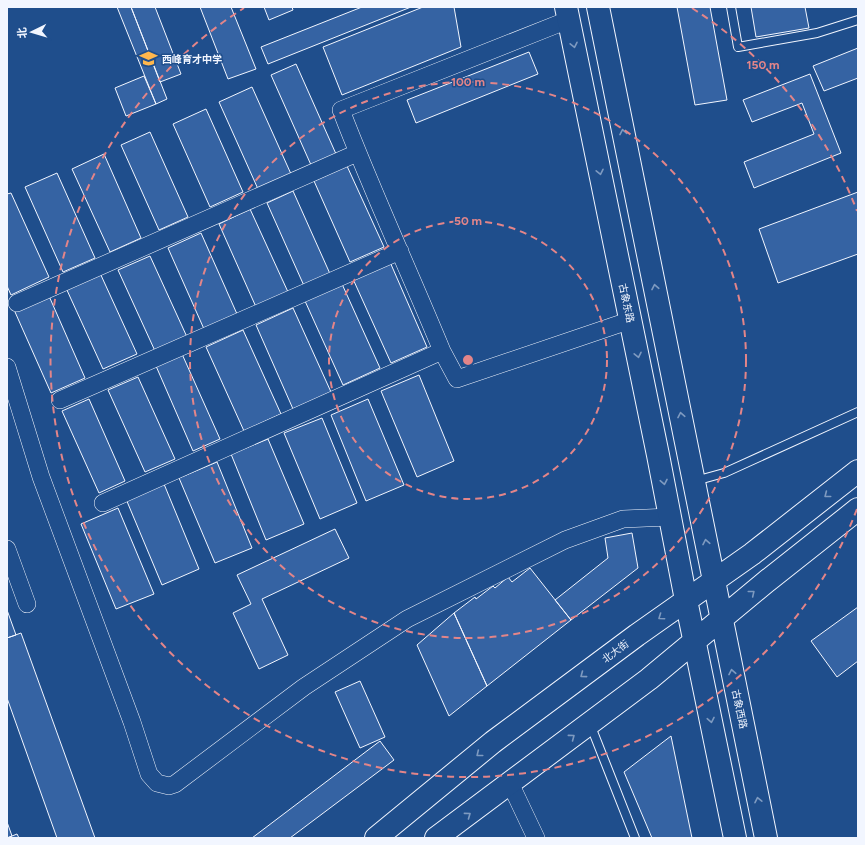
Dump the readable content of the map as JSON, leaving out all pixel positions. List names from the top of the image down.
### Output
{
  "streets": {
    "main road": ["古象东路", "北大街", "古象西路"]
  },
  "crossings": [
    ["古象东路", "北大街"],
    ["北大街", "古象西路"]
  ],
  "places": {
    "school or university": ["西峰育才中学"]
  },
  "north": "left",
  "rings": ["150 m", "100 m", "50 m"]
}
